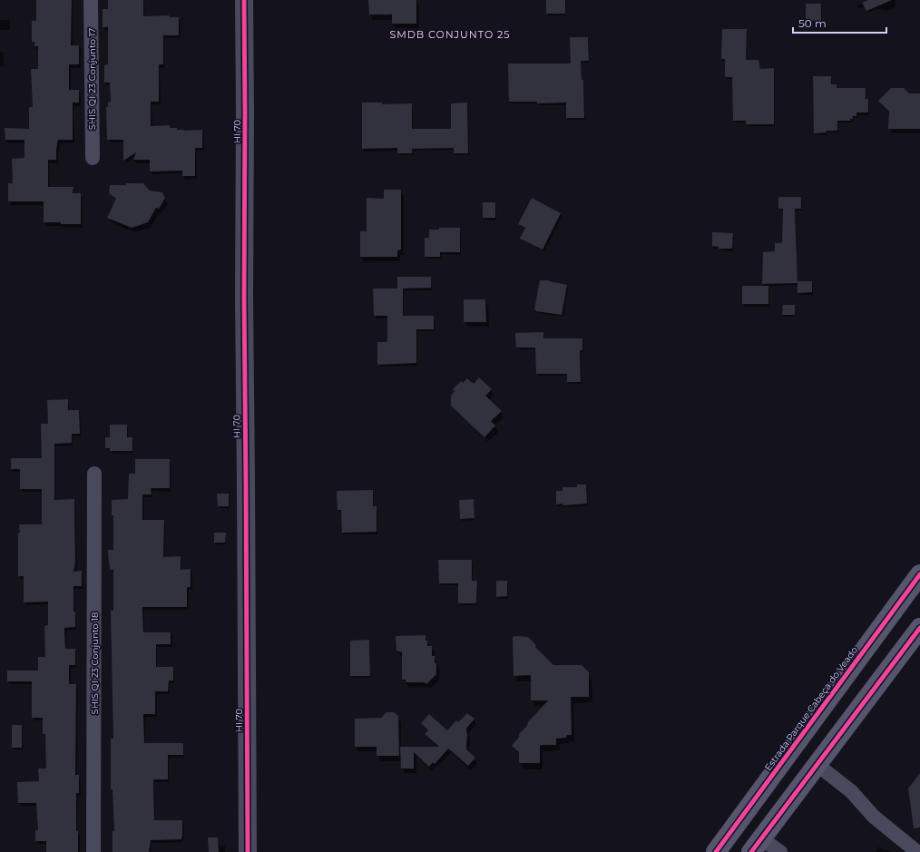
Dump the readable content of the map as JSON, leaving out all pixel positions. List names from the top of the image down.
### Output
{
  "streets": {
    "main road": ["Estrada Parque Cabeça do Veado"],
    "street": ["SHIS QI 23 Conjunto 17", "HI 70", "SHIS QI 23 Conjunto 18"]
  },
  "districts": ["SMDB CONJUNTO 25"],
  "scale_bar": "50 m"
}
